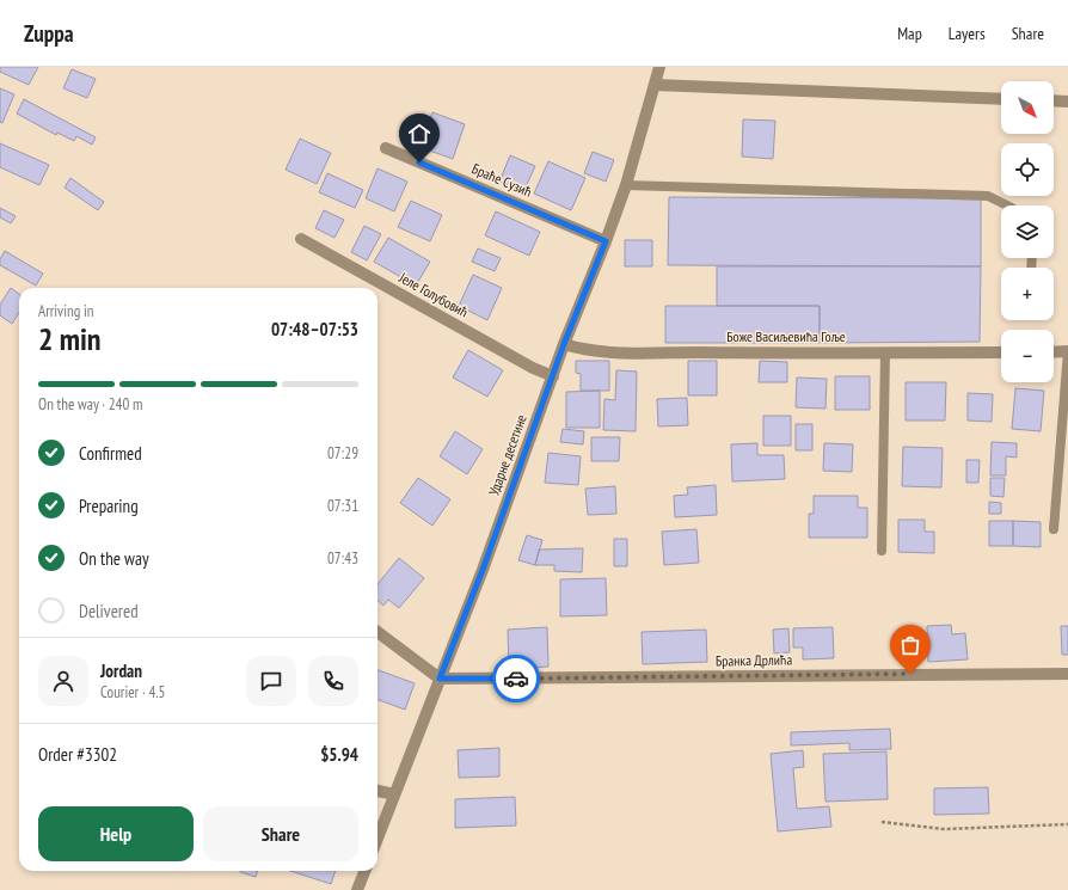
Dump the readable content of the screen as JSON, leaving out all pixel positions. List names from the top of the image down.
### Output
{
  "streets": {
    "street": [
      "Браће Сузић",
      "Јеле Голубовић",
      "Боже Васиљевића Гоље",
      "Ударне десетине",
      "Бранка Дрлића"
    ]
  },
  "crossings": [
    ["Браће Сузић", "Ударне десетине"],
    ["Јеле Голубовић", "Ударне десетине"],
    ["Боже Васиљевића Гоље", "Ударне десетине"],
    ["Ударне десетине", "Бранка Дрлића"]
  ],
  "north": "bottom right",
  "page": {
    "header": "Zuppa",
    "nav": ["Map", "Layers", "Share"],
    "map_buttons": ["+", "−"],
    "heading": ["2 min", "Arriving in", "07:48–07:53"],
    "panel": [
      "Jordan",
      "Courier · 4.5",
      "Order #3302",
      "$5.94"
    ],
    "bar": "On the way · 240 m",
    "list": [
      ["Confirmed", "07:29"],
      ["Preparing", "07:31"],
      ["On the way", "07:43"],
      "Delivered"
    ],
    "buttons": ["Help", "Share"]
  }
}
